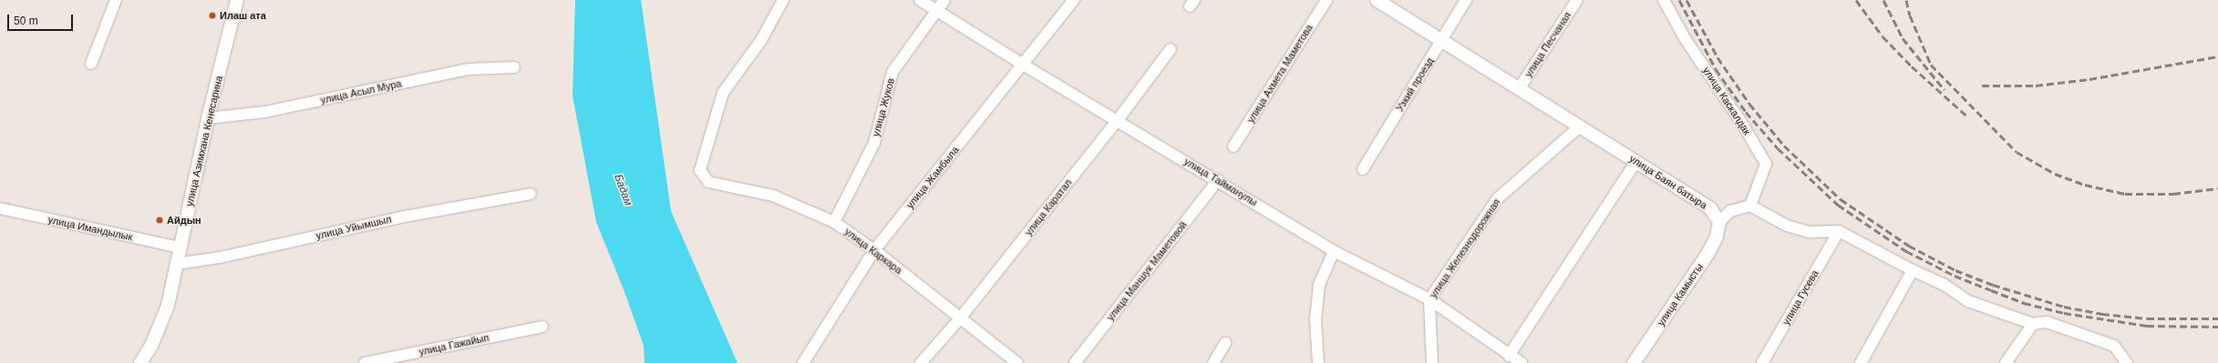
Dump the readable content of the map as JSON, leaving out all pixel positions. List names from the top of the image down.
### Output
{
  "streets": {
    "street": [
      "улица Песчаная",
      "улица Ахмета Маметова",
      "Узкий проезд",
      "улица Асыл Мура",
      "улица Каскалдак",
      "улица Жуков",
      "улица Азимхана Кенесарина",
      "улица Жамбыла",
      "улица Тайманулы",
      "улица Баян батыра",
      "улица Каратал",
      "улица Уйымшыл",
      "улица Имандылык",
      "улица Железнодорожная",
      "улица Каркара",
      "улица Маншук Маметовой",
      "улица Камысты",
      "улица Гусева",
      "улица Гажайып"
    ]
  },
  "crossings": [
    ["улица Песчаная", "улица Баян батыра"],
    ["Узкий проезд", "улица Баян батыра"],
    ["улица Асыл Мура", "улица Азимхана Кенесарина"],
    ["улица Жуков", "улица Тайманулы"],
    ["улица Жуков", "улица Каркара"],
    ["улица Азимхана Кенесарина", "улица Уйымшыл"],
    ["улица Азимхана Кенесарина", "улица Имандылык"],
    ["улица Жамбыла", "улица Тайманулы"],
    ["улица Жамбыла", "улица Каркара"],
    ["улица Тайманулы", "улица Каратал"],
    ["улица Тайманулы", "улица Железнодорожная"],
    ["улица Тайманулы", "улица Маншук Маметовой"],
    ["улица Баян батыра", "улица Железнодорожная"],
    ["улица Баян батыра", "улица Камысты"],
    ["улица Каратал", "улица Каркара"]
  ],
  "water": ["Бадам"],
  "places": ["Илаш ата", "Айдын"],
  "scale_bar": "50 m"
}
